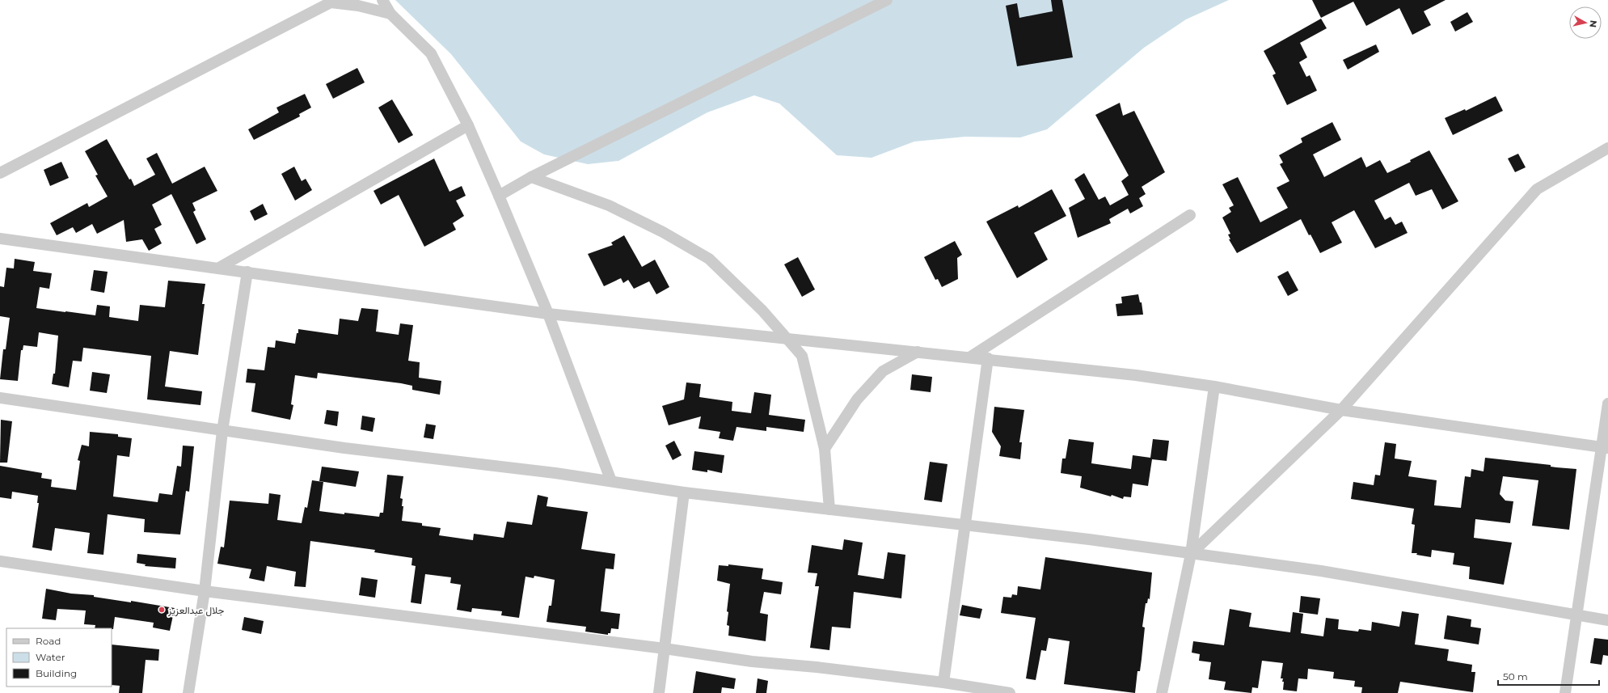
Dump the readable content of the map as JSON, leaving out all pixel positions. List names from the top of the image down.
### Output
{
  "places": ["جلال عبدالعزيز"],
  "legend": ["Road", "Water", "Building"],
  "scale_bar": "50 m",
  "north": "right"
}
